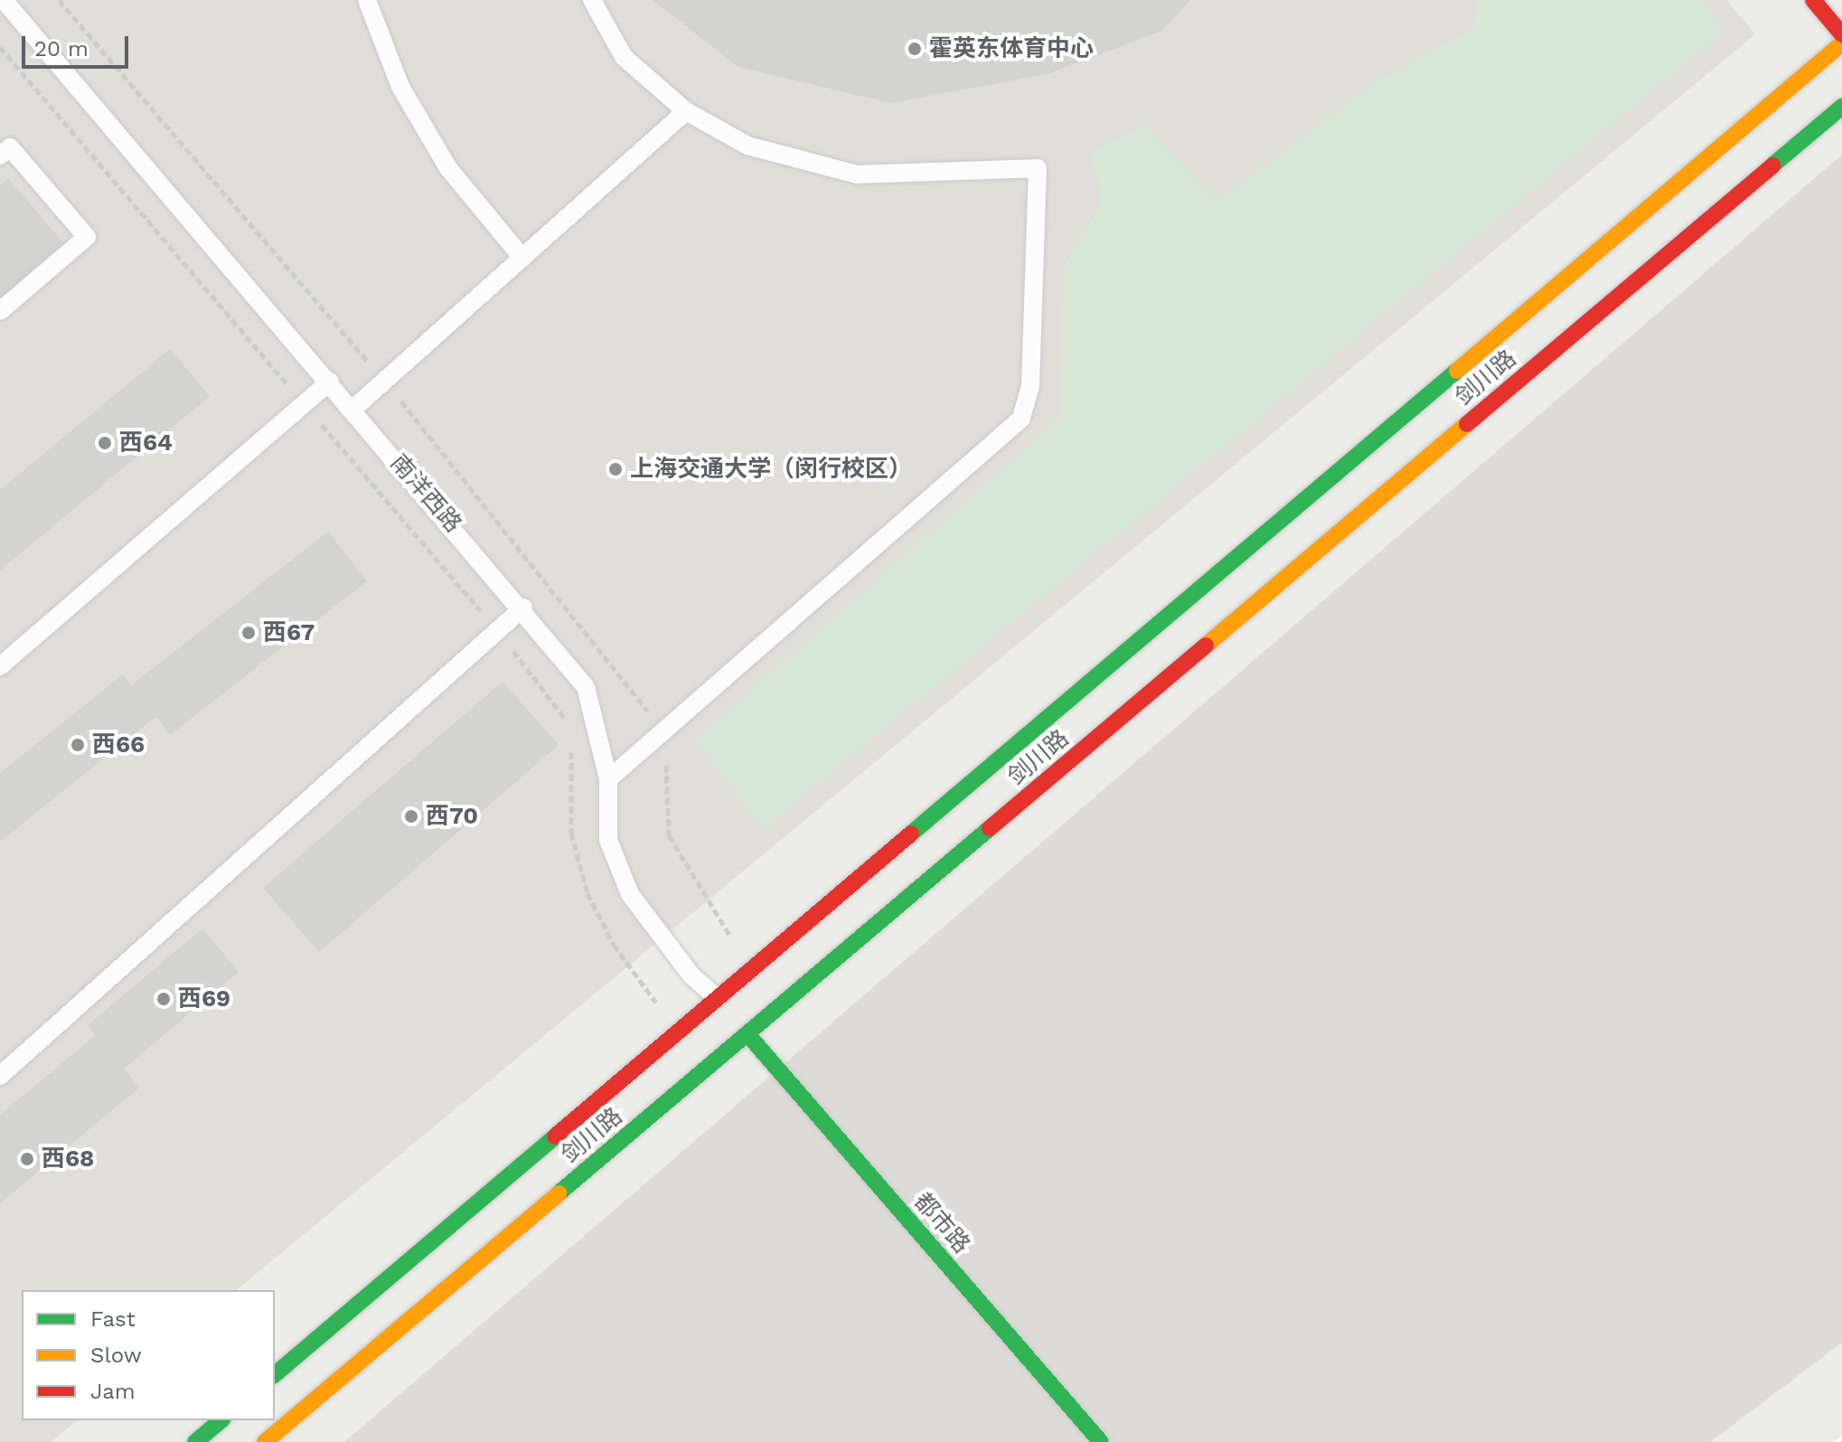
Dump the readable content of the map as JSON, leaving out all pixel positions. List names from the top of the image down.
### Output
{
  "streets": {
    "main road": ["剑川路", "南洋西路", "都市路"]
  },
  "crossings": [
    ["剑川路", "南洋西路"],
    ["剑川路", "都市路"],
    ["南洋西路", "都市路"]
  ],
  "places": [
    "霍英东体育中心",
    "西64",
    "上海交通大学（闵行校区）",
    "西67",
    "西66",
    "西70",
    "西69",
    "西68"
  ],
  "legend": ["Fast", "Slow", "Jam"],
  "scale_bar": "20 m"
}
